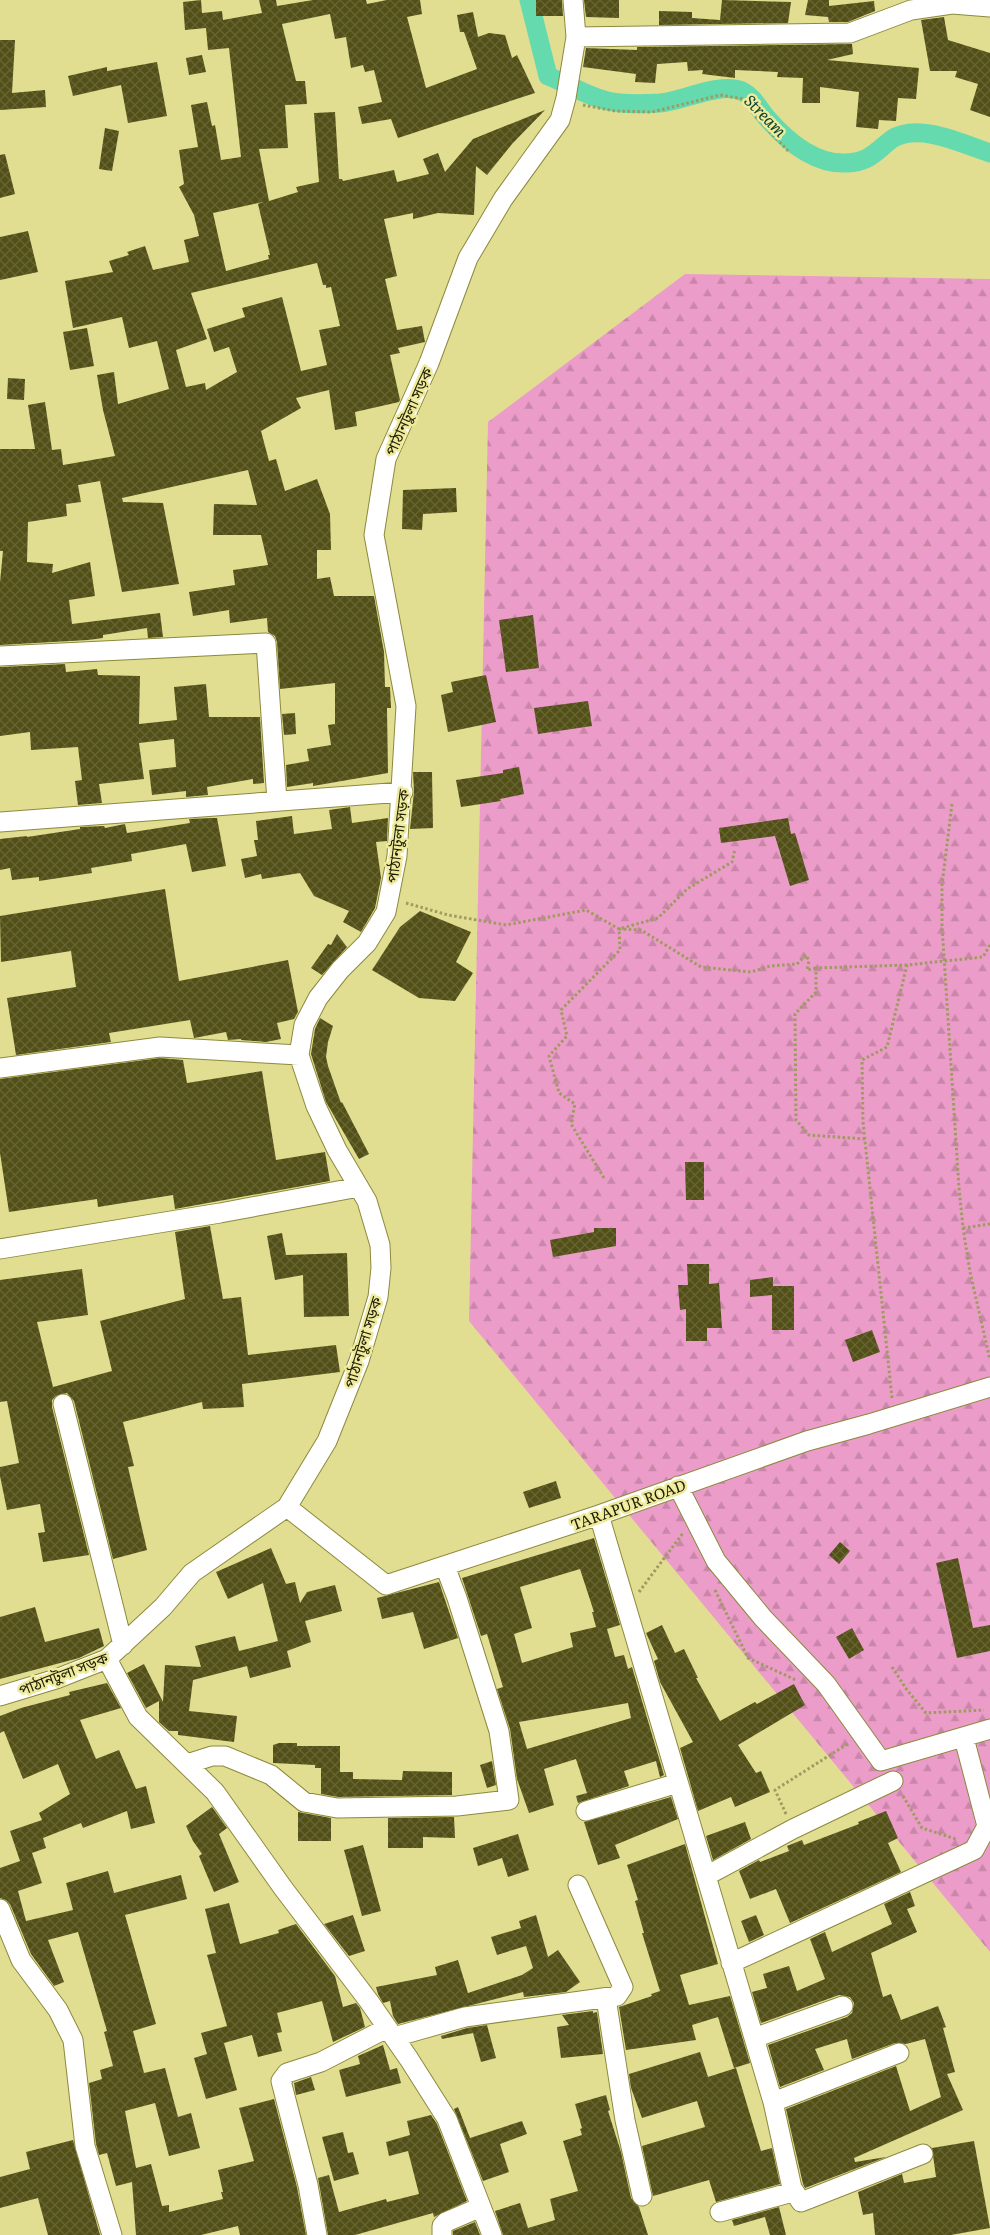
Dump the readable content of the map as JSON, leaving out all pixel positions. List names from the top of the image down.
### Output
{
  "streets": {
    "street": ["পাঠানটুলা সড়ক", "TARAPUR ROAD"]
  },
  "crossings": [
    ["পাঠানটুলা সড়ক", "TARAPUR ROAD"]
  ],
  "water": ["Stream"]
}
